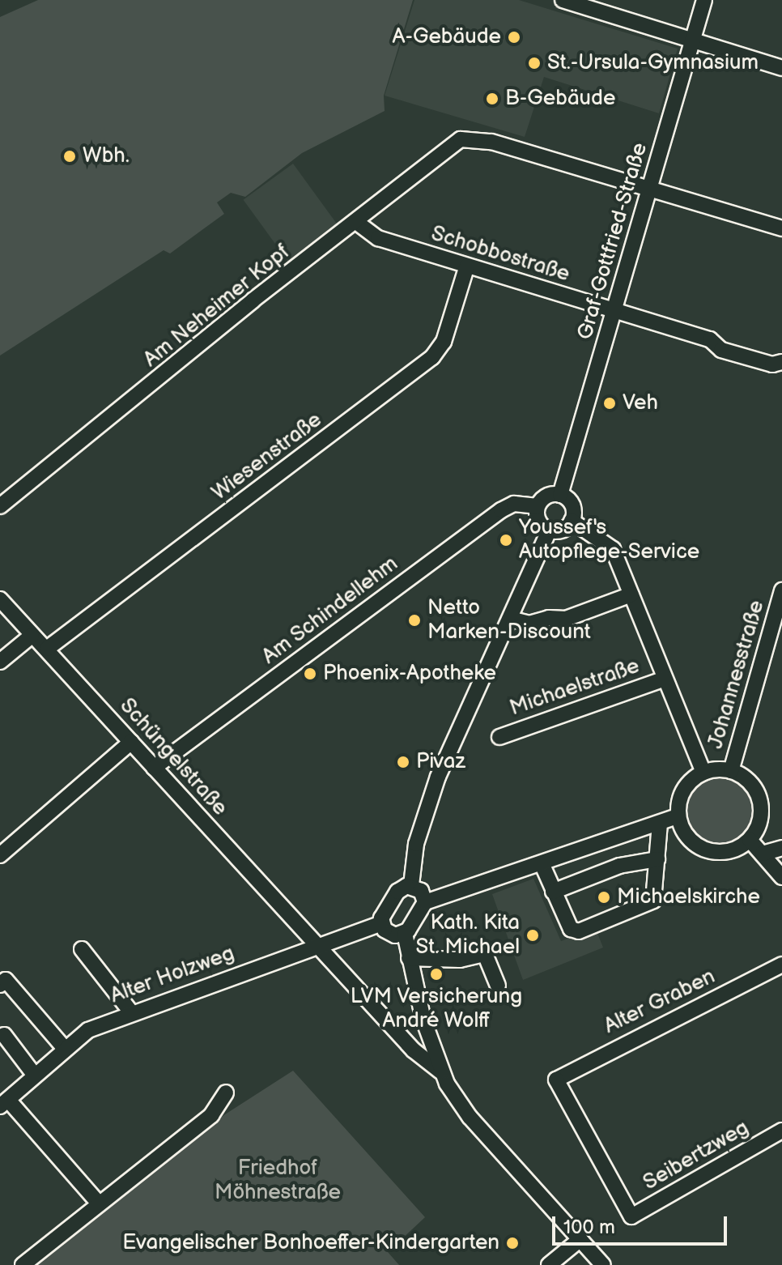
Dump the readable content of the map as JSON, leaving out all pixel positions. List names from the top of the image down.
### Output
{
  "streets": {
    "street": [
      "Graf-Gottfried-Straße",
      "Schobbostraße",
      "Am Neheimer Kopf",
      "Wiesenstraße",
      "Am Schindellehm",
      "Johannesstraße",
      "Michaelstraße",
      "Schüngelstraße",
      "Alter Holzweg",
      "Alter Graben",
      "Seibertzweg"
    ]
  },
  "crossings": [
    ["Graf-Gottfried-Straße", "Schobbostraße"],
    ["Graf-Gottfried-Straße", "Am Neheimer Kopf"],
    ["Graf-Gottfried-Straße", "Am Schindellehm"],
    ["Graf-Gottfried-Straße", "Michaelstraße"],
    ["Schobbostraße", "Am Neheimer Kopf"],
    ["Schobbostraße", "Wiesenstraße"],
    ["Wiesenstraße", "Schüngelstraße"],
    ["Am Schindellehm", "Michaelstraße"],
    ["Am Schindellehm", "Schüngelstraße"],
    ["Johannesstraße", "Michaelstraße"],
    ["Schüngelstraße", "Alter Holzweg"],
    ["Alter Graben", "Seibertzweg"]
  ],
  "parks": ["Friedhof Möhnestraße"],
  "places": [
    "A-Gebäude",
    "St.-Ursula-Gymnasium",
    "B-Gebäude",
    "Wbh.",
    "Veh",
    "Youssef's Autopflege-Service",
    "Netto Marken-Discount",
    "Phoenix-Apotheke",
    "Pivaz",
    "Michaelskirche",
    "Kath. Kita St. Michael",
    "LVM Versicherung André Wolff",
    "Evangelischer Bonhoeffer-Kindergarten"
  ],
  "scale_bar": "100 m"
}
